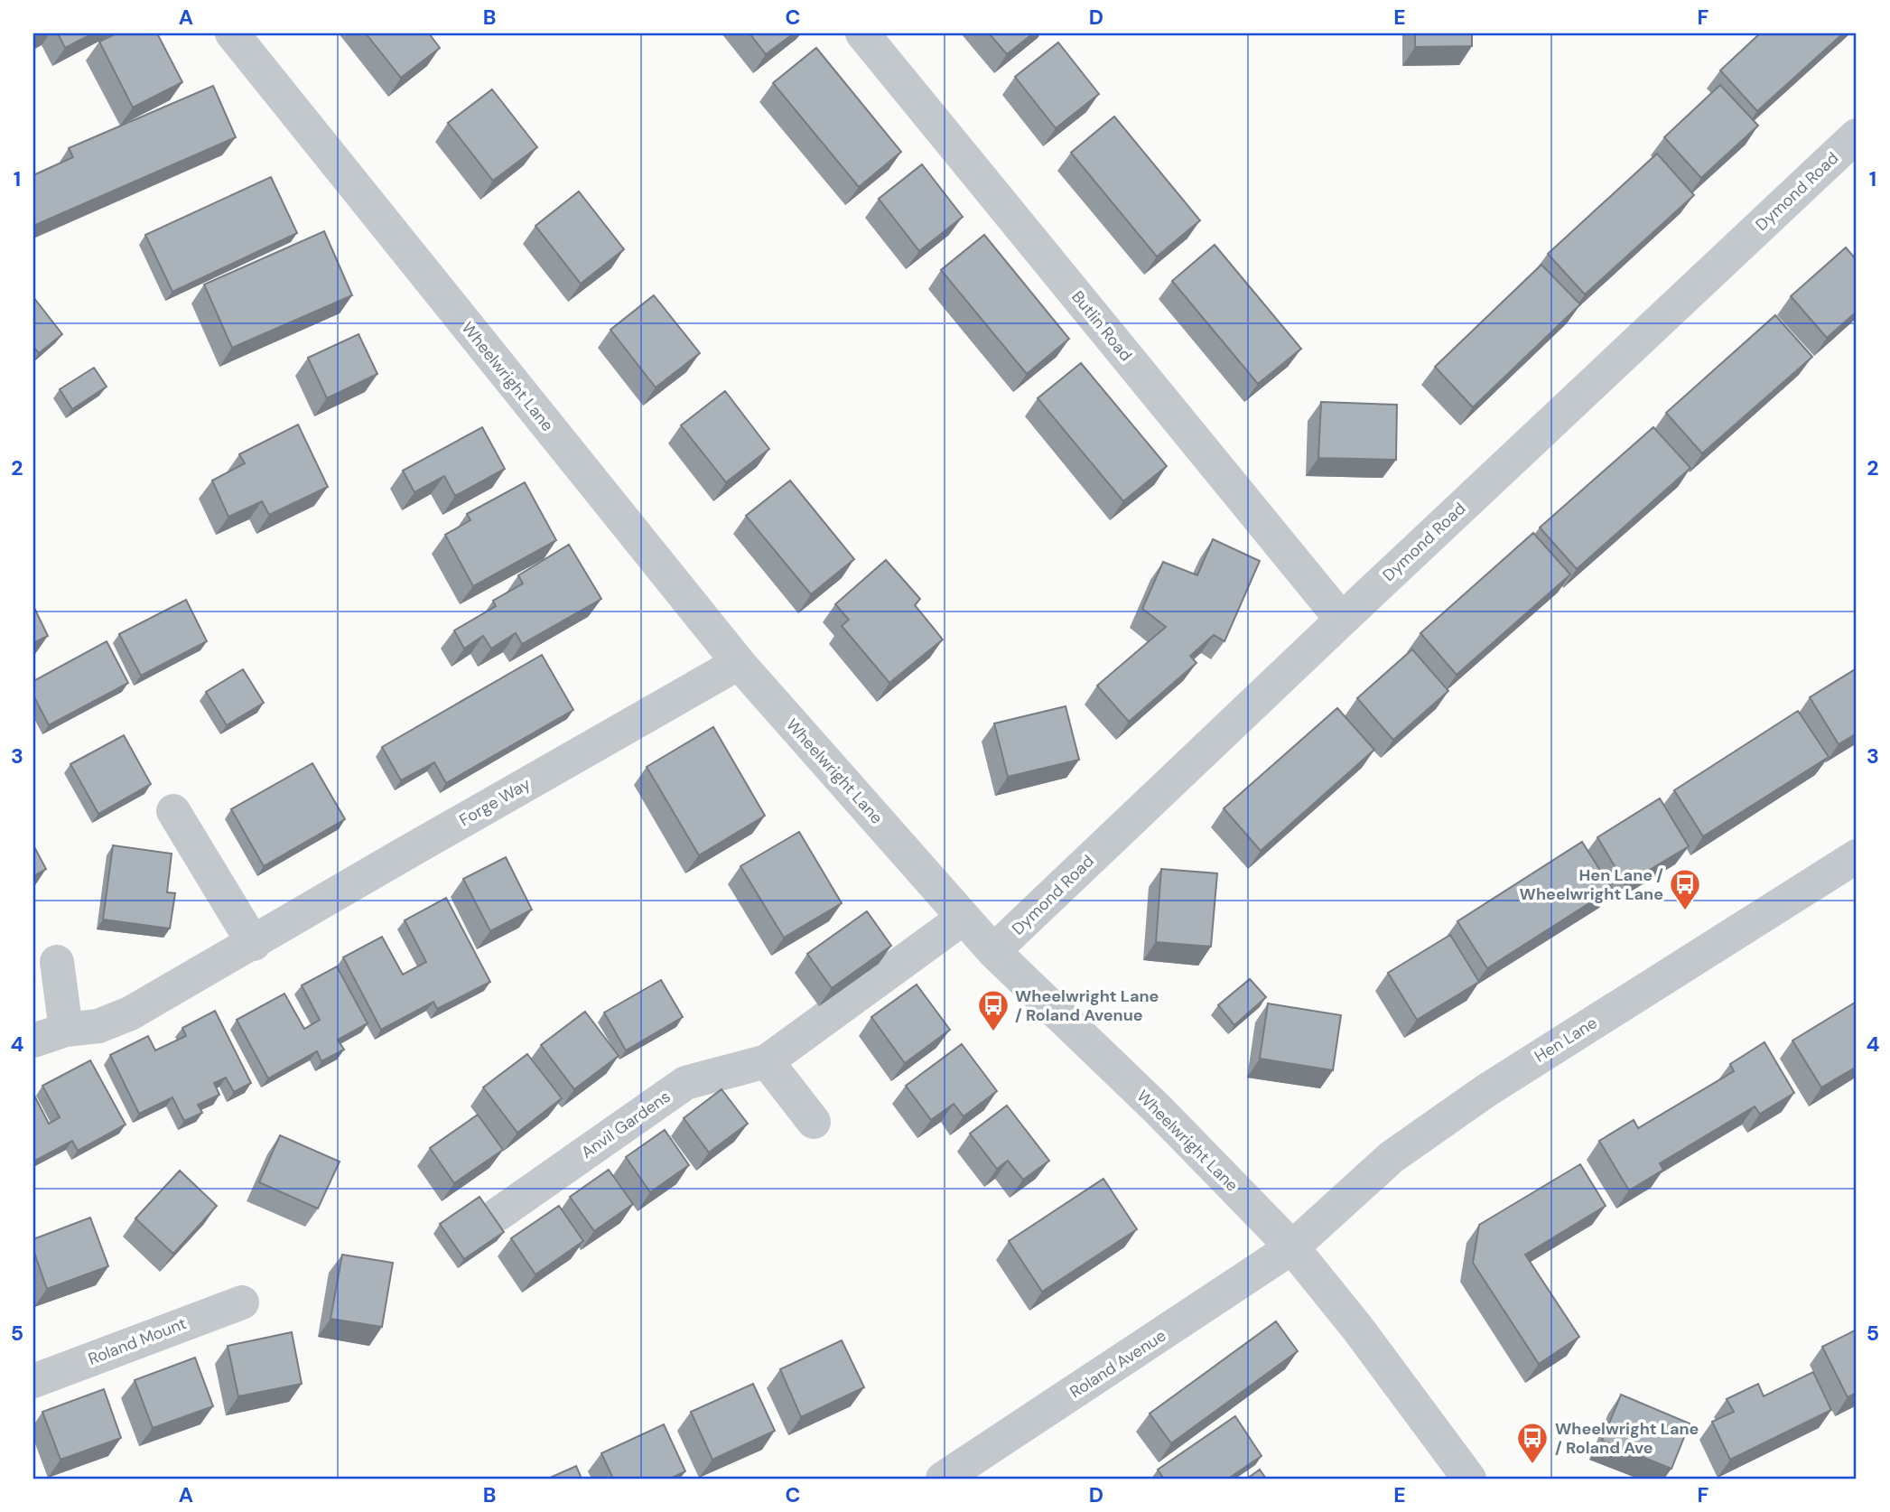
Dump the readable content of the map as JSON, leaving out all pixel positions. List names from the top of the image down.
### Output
{
  "streets": {
    "street": [
      "Dymond Road",
      "Butlin Road",
      "Wheelwright Lane",
      "Forge Way",
      "Hen Lane",
      "Anvil Gardens",
      "Roland Mount",
      "Roland Avenue"
    ]
  },
  "crossings": [
    ["Dymond Road", "Butlin Road"],
    ["Dymond Road", "Wheelwright Lane"],
    ["Wheelwright Lane", "Forge Way"],
    ["Wheelwright Lane", "Hen Lane"],
    ["Wheelwright Lane", "Anvil Gardens"],
    ["Wheelwright Lane", "Roland Avenue"],
    ["Hen Lane", "Roland Avenue"]
  ],
  "places": {
    "bus stop": ["Hen Lane / Wheelwright Lane", "Wheelwright Lane / Roland Avenue", "Wheelwright Lane / Roland Ave"]
  },
  "grid": {
    "columns": [
      "A",
      "B",
      "C",
      "D",
      "E",
      "F"
    ],
    "rows": [
      "1",
      "2",
      "3",
      "4",
      "5"
    ]
  }
}
